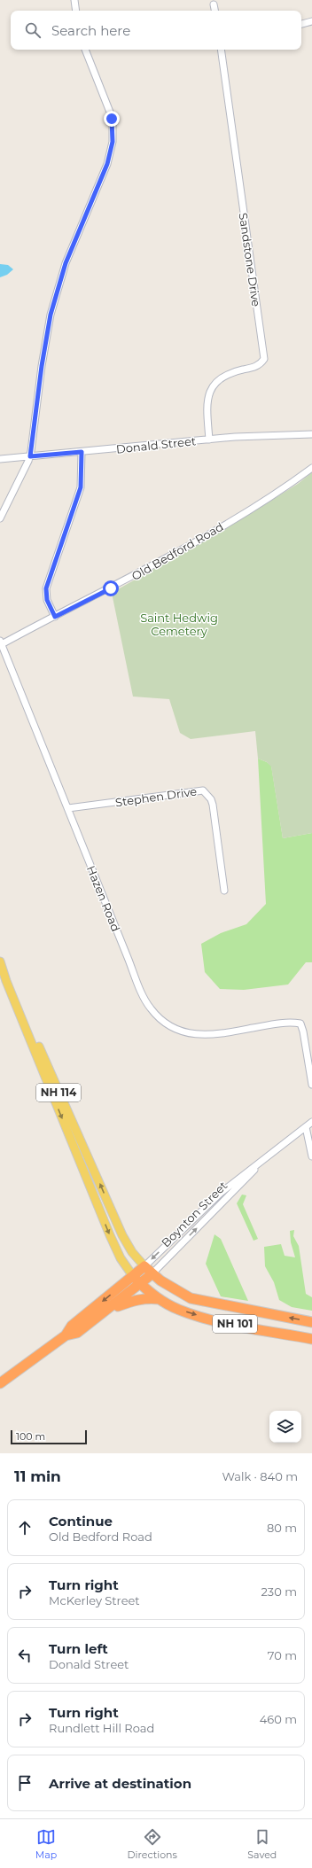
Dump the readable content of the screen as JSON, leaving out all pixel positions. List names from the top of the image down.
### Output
{
  "streets": {
    "highway": ["Boynton Street", "NH 101"],
    "main road": ["NH 114"],
    "street": [
      "Sandstone Drive",
      "Donald Street",
      "Old Bedford Road",
      "Stephen Drive",
      "Hazen Road"
    ]
  },
  "crossings": [
    ["Sandstone Drive", "Donald Street"],
    ["Old Bedford Road", "Hazen Road"],
    ["Stephen Drive", "Hazen Road"],
    ["NH 114", "Boynton Street"],
    ["NH 114", "NH 101"],
    ["Boynton Street", "NH 101"]
  ],
  "parks": ["Saint Hedwig Cemetery"],
  "scale_bar": "100 m",
  "page": {
    "search": "Search here",
    "scale": "100 m",
    "heading": ["11 min", "Walk · 840 m"],
    "list": [
      ["Continue", "Old Bedford Road", "80 m"],
      ["Turn right", "McKerley Street", "230 m"],
      ["Turn left", "Donald Street", "70 m"],
      ["Turn right", "Rundlett Hill Road", "460 m"],
      "Arrive at destination"
    ],
    "nav": ["Map", "Directions", "Saved"]
  }
}
